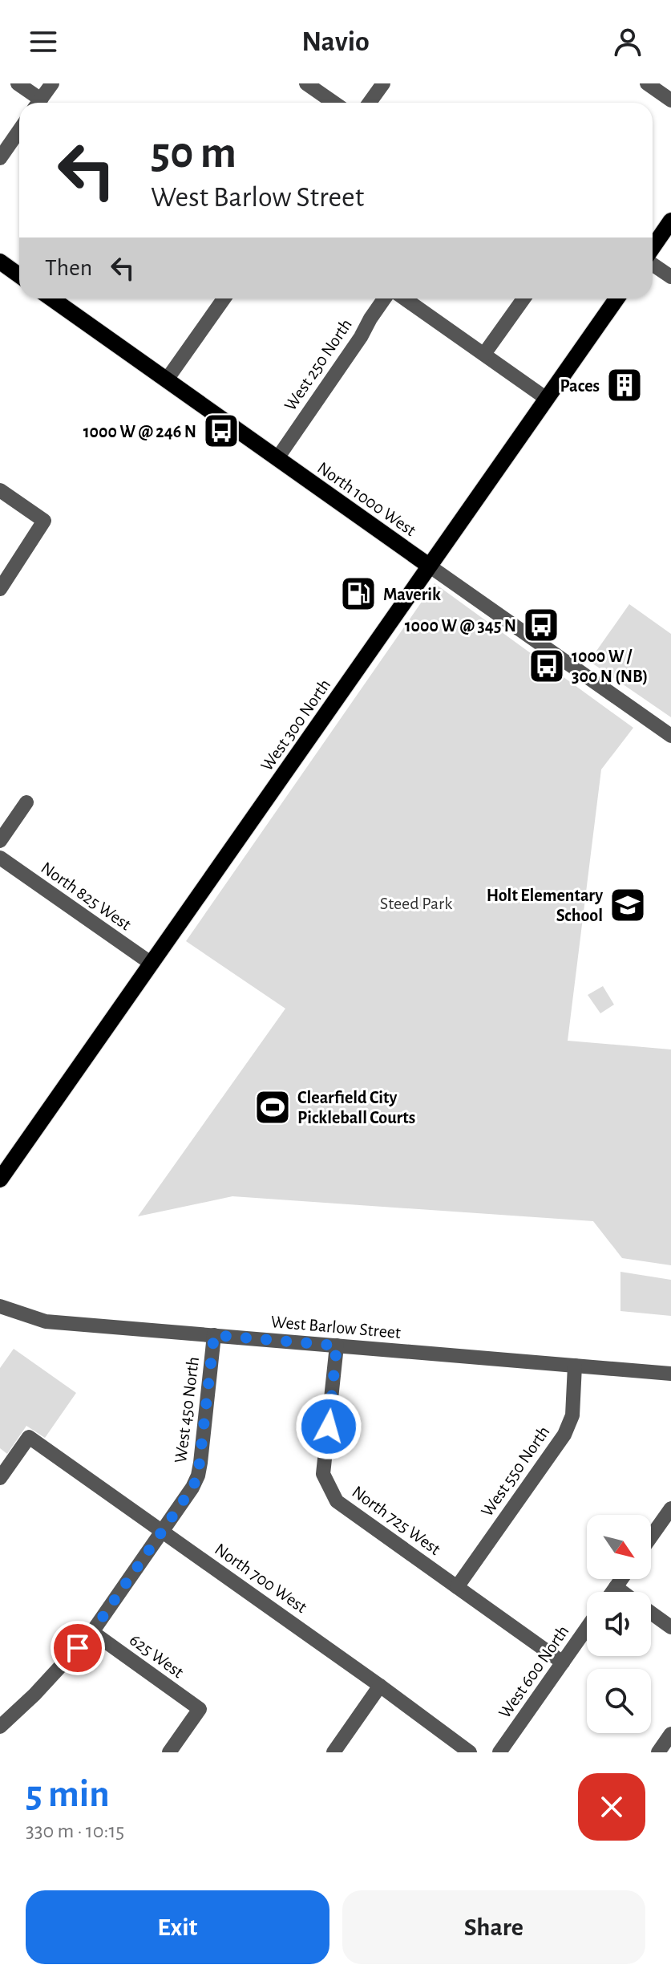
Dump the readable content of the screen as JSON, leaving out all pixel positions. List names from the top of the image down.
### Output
{
  "streets": {
    "main road": ["North 1000 West", "West 300 North"],
    "street": [
      "West 250 North",
      "North 825 West",
      "West Barlow Street",
      "West 450 North",
      "West 550 North",
      "North 725 West",
      "North 700 West",
      "625 West",
      "West 600 North"
    ]
  },
  "crossings": [
    ["West 250 North", "North 1000 West"],
    ["North 1000 West", "West 300 North"],
    ["West 300 North", "North 825 West"],
    ["West Barlow Street", "West 450 North"],
    ["West Barlow Street", "West 550 North"],
    ["West Barlow Street", "North 725 West"],
    ["West 450 North", "North 700 West"],
    ["West 450 North", "625 West"],
    ["West 550 North", "North 725 West"],
    ["North 725 West", "West 600 North"]
  ],
  "parks": ["Steed Park"],
  "places": {
    "building": ["Paces"],
    "bus stop": ["1000 W @ 246 N", "1000 W @ 345 N", "1000 W / 300 N (NB)"],
    "fuel station": ["Maverik"],
    "school or university": ["Holt Elementary School"],
    "sports": ["Clearfield City Pickleball Courts"]
  },
  "north": "bottom right",
  "page": {
    "header": "Navio",
    "turn": ["50 m", "West Barlow Street"],
    "then": "Then",
    "heading": ["5 min", "330 m · 10:15"],
    "buttons": ["Exit", "Share"]
  }
}
